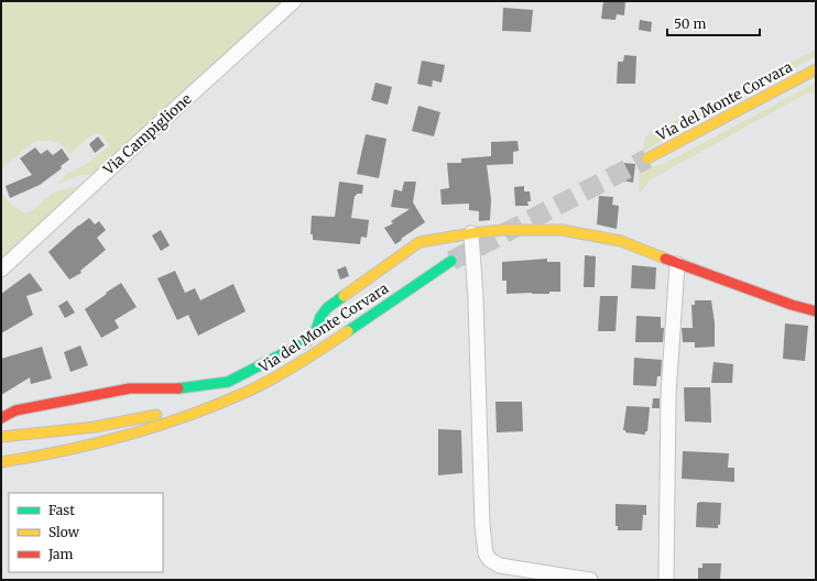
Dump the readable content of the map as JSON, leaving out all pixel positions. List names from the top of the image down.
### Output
{
  "streets": {
    "main road": ["Via del Monte Corvara"],
    "street": ["Via Campiglione"]
  },
  "legend": ["Fast", "Slow", "Jam"],
  "scale_bar": "50 m"
}
